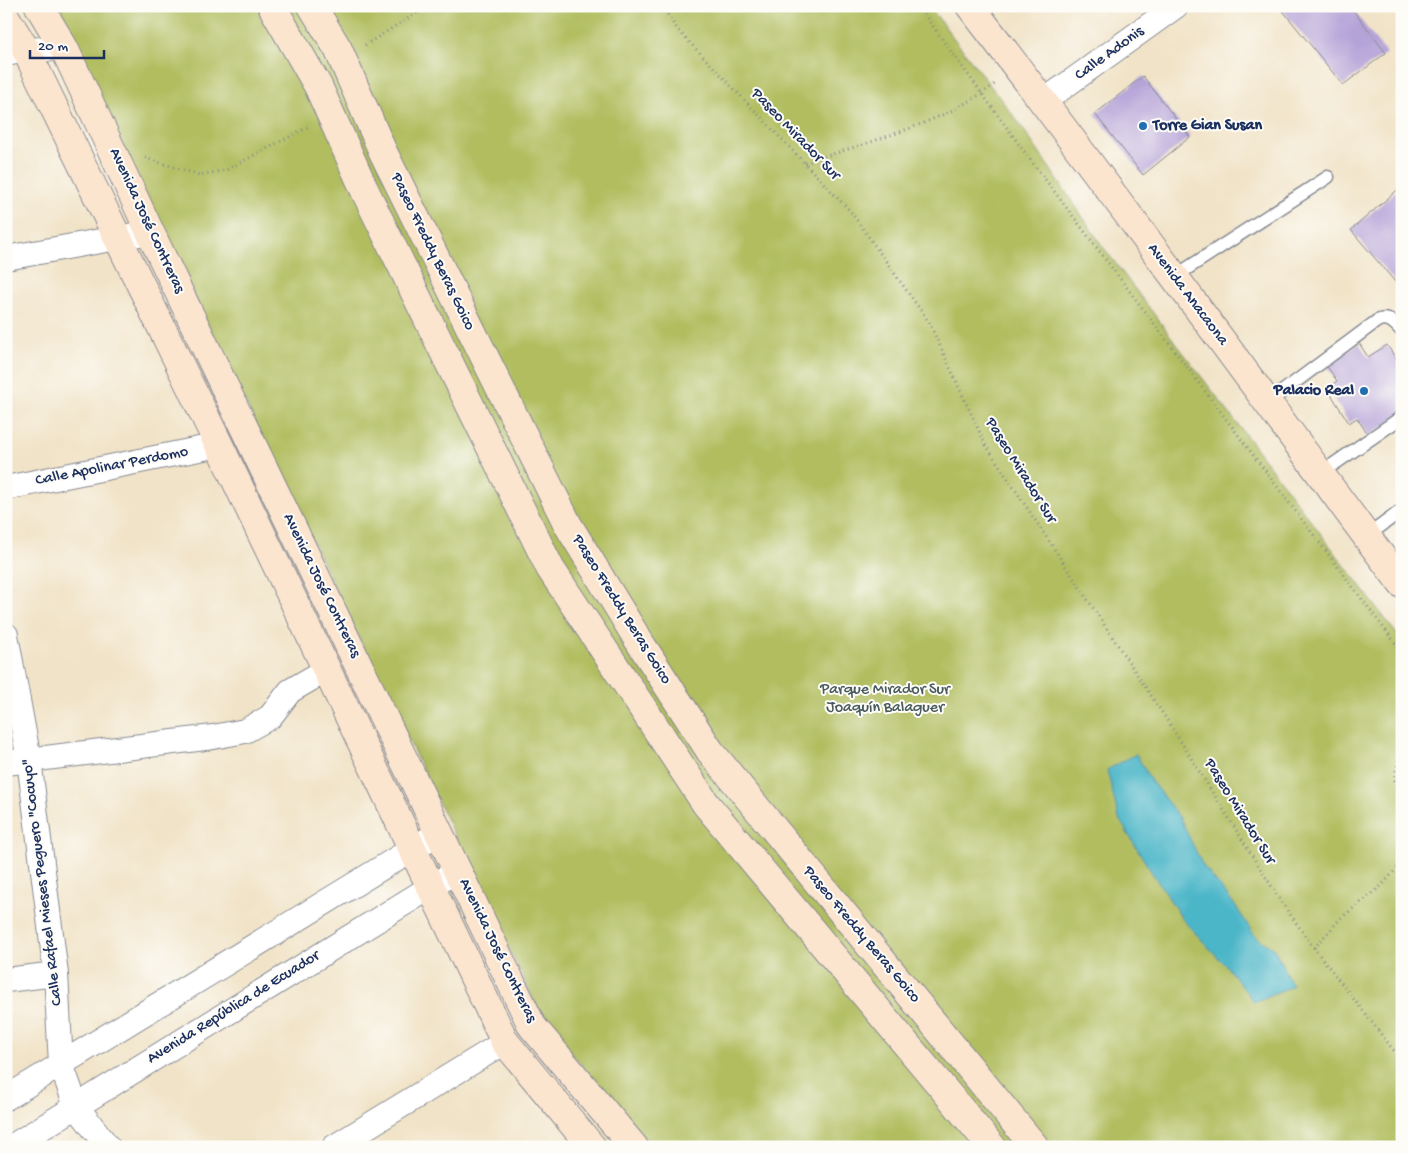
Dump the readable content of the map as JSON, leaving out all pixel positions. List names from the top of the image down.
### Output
{
  "streets": {
    "main road": ["Avenida José Contreras", "Paseo Freddy Beras Goico", "Avenida Anacaona"],
    "street": [
      "Calle Adonis",
      "Calle Apolinar Perdomo",
      "Calle Rafael Mieses Peguero \"Cocuyo\"",
      "Avenida República de Ecuador"
    ],
    "path": ["Paseo Mirador Sur"]
  },
  "crossings": [
    ["Calle Adonis", "Avenida Anacaona"],
    ["Avenida José Contreras", "Calle Apolinar Perdomo"],
    ["Avenida José Contreras", "Avenida República de Ecuador"],
    ["Calle Rafael Mieses Peguero \"Cocuyo\"", "Avenida República de Ecuador"]
  ],
  "parks": ["Parque Mirador Sur Joaquín Balaguer"],
  "places": ["Torre Gian Susan", "Palacio Real"],
  "scale_bar": "20 m"
}
